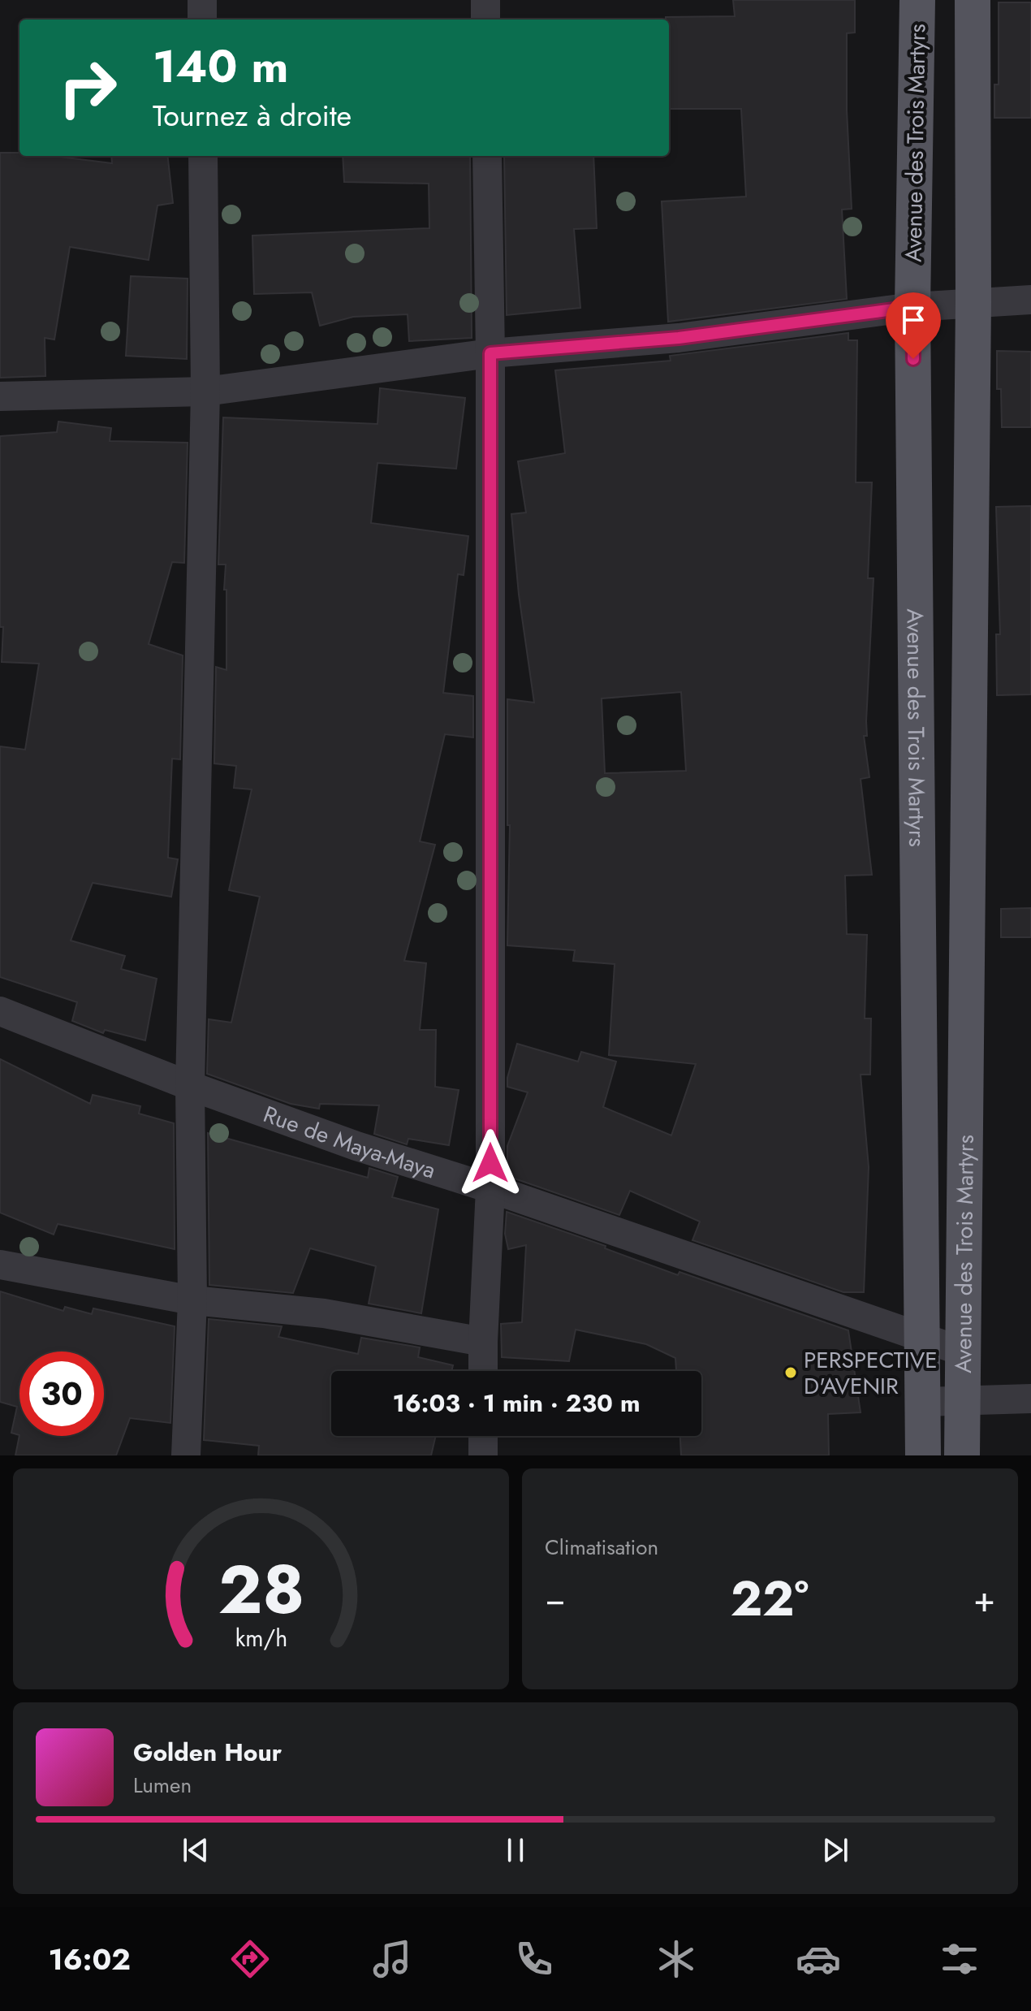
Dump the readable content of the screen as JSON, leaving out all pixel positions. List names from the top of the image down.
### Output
{
  "streets": {
    "main road": ["Avenue des Trois Martyrs"],
    "street": ["Rue de Maya-Maya"]
  },
  "crossings": [
    ["Avenue des Trois Martyrs", "Rue de Maya-Maya"]
  ],
  "places": ["PERSPECTIVE D'AVENIR"],
  "page": {
    "turn": ["140 m", "Tournez à droite"],
    "limit": "30",
    "trip": "16:03 · 1 min · 230 m",
    "tile": "Climatisation",
    "heat": ["−", "22°", "+"],
    "song": ["Golden Hour", "Lumen"],
    "tabs": "16:02",
    "gauge": ["28", "km/h"]
  }
}
